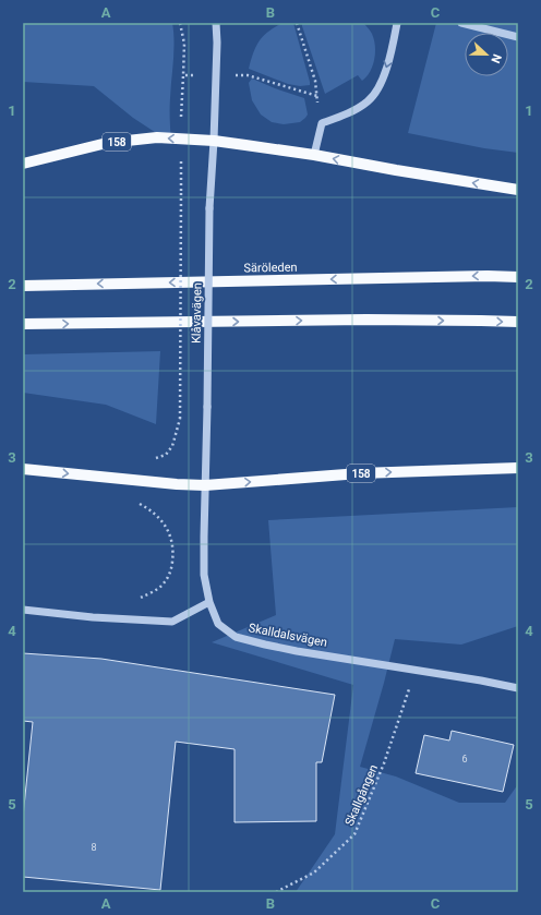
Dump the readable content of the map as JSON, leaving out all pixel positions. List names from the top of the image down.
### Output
{
  "streets": {
    "main road": ["158", "Säröleden"],
    "street": ["Klåvavägen", "Skalldalsvägen"],
    "path": ["Skallgången"]
  },
  "crossings": [
    ["158", "Klåvavägen"],
    ["Klåvavägen", "Skalldalsvägen"],
    ["Skalldalsvägen", "Skallgången"]
  ],
  "house_numbers": ["6", "8"],
  "north": "right",
  "grid": {
    "columns": ["A", "B", "C"],
    "rows": [
      "1",
      "2",
      "3",
      "4",
      "5"
    ]
  }
}
